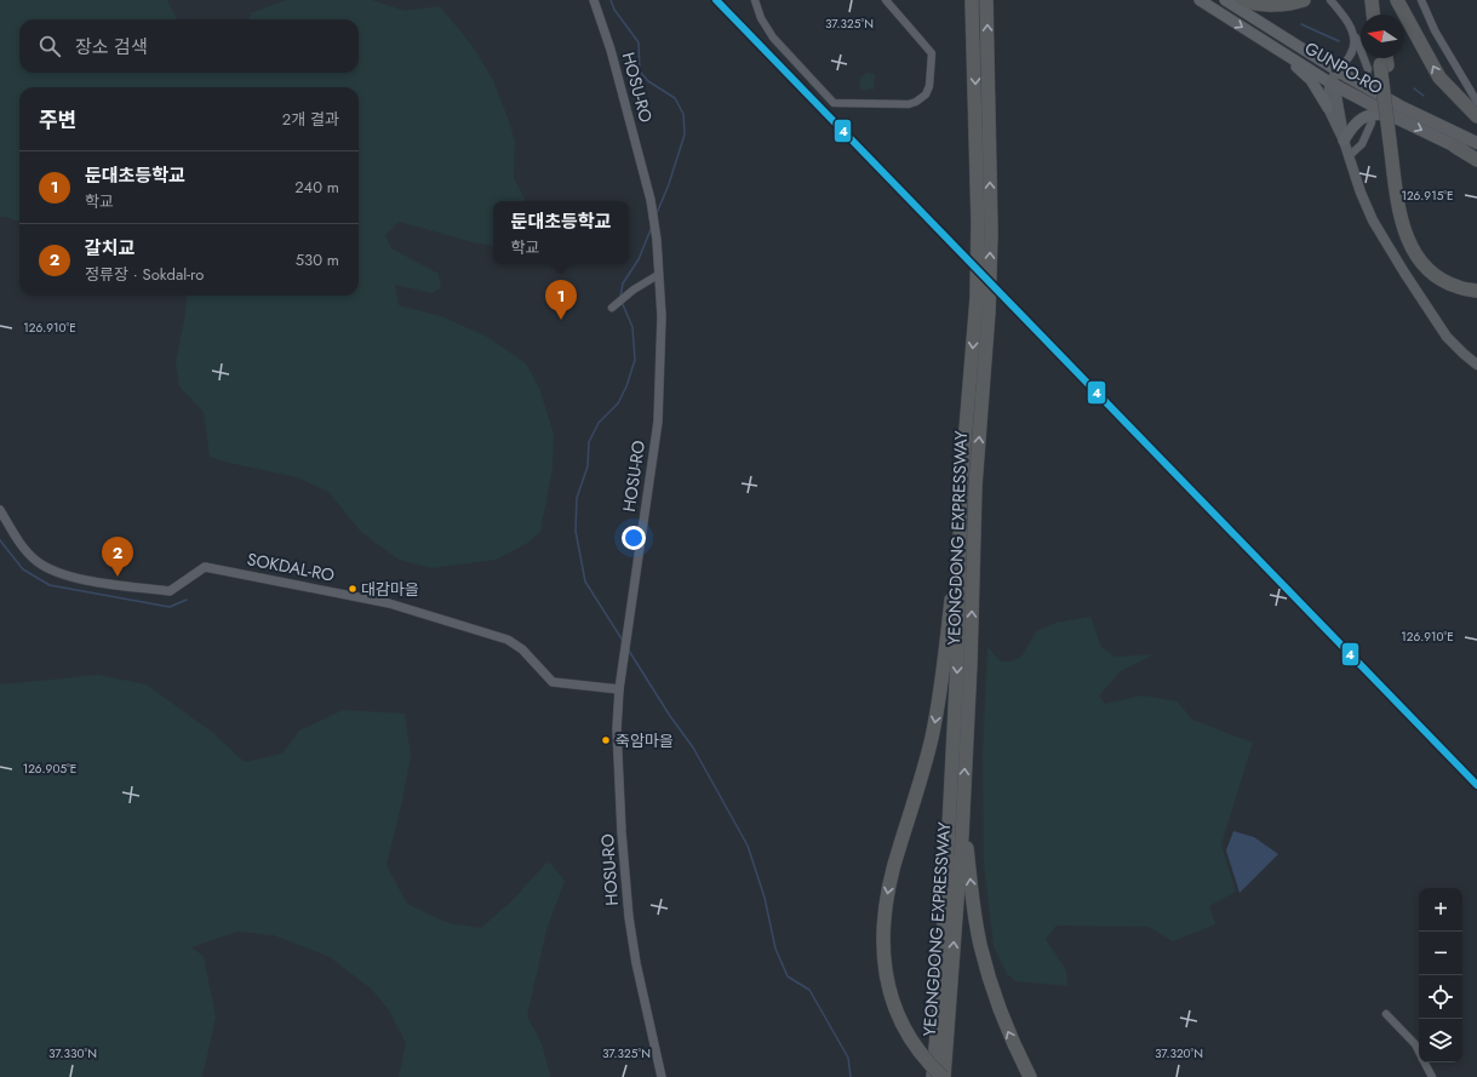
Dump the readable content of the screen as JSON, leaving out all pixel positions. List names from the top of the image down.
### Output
{
  "streets": {
    "highway": ["GUNPO-RO", "YEONGDONG EXPRESSWAY"],
    "street": ["HOSU-RO", "SOKDAL-RO"]
  },
  "crossings": [
    ["HOSU-RO", "SOKDAL-RO"]
  ],
  "places": ["대감마을", "죽암마을"],
  "lines": ["transit line 4"],
  "north": "left",
  "page": {
    "search": "장소 검색",
    "heading": ["주변", "2개 결과"],
    "list": [
      {
        "mark": "1",
        "name": "둔대초등학교",
        "note": "학교",
        "value": "240 m"
      },
      {
        "mark": "2",
        "name": "갈치교",
        "note": "정류장 · Sokdal-ro",
        "value": "530 m"
      }
    ],
    "popup": ["둔대초등학교", "학교"],
    "pins": ["1", "2"],
    "map_buttons": ["+", "−"]
  },
  "coordinates": [
    "37.325°N",
    "126.915°E",
    "126.910°E",
    "126.905°E",
    "37.330°N",
    "37.320°N"
  ]
}
